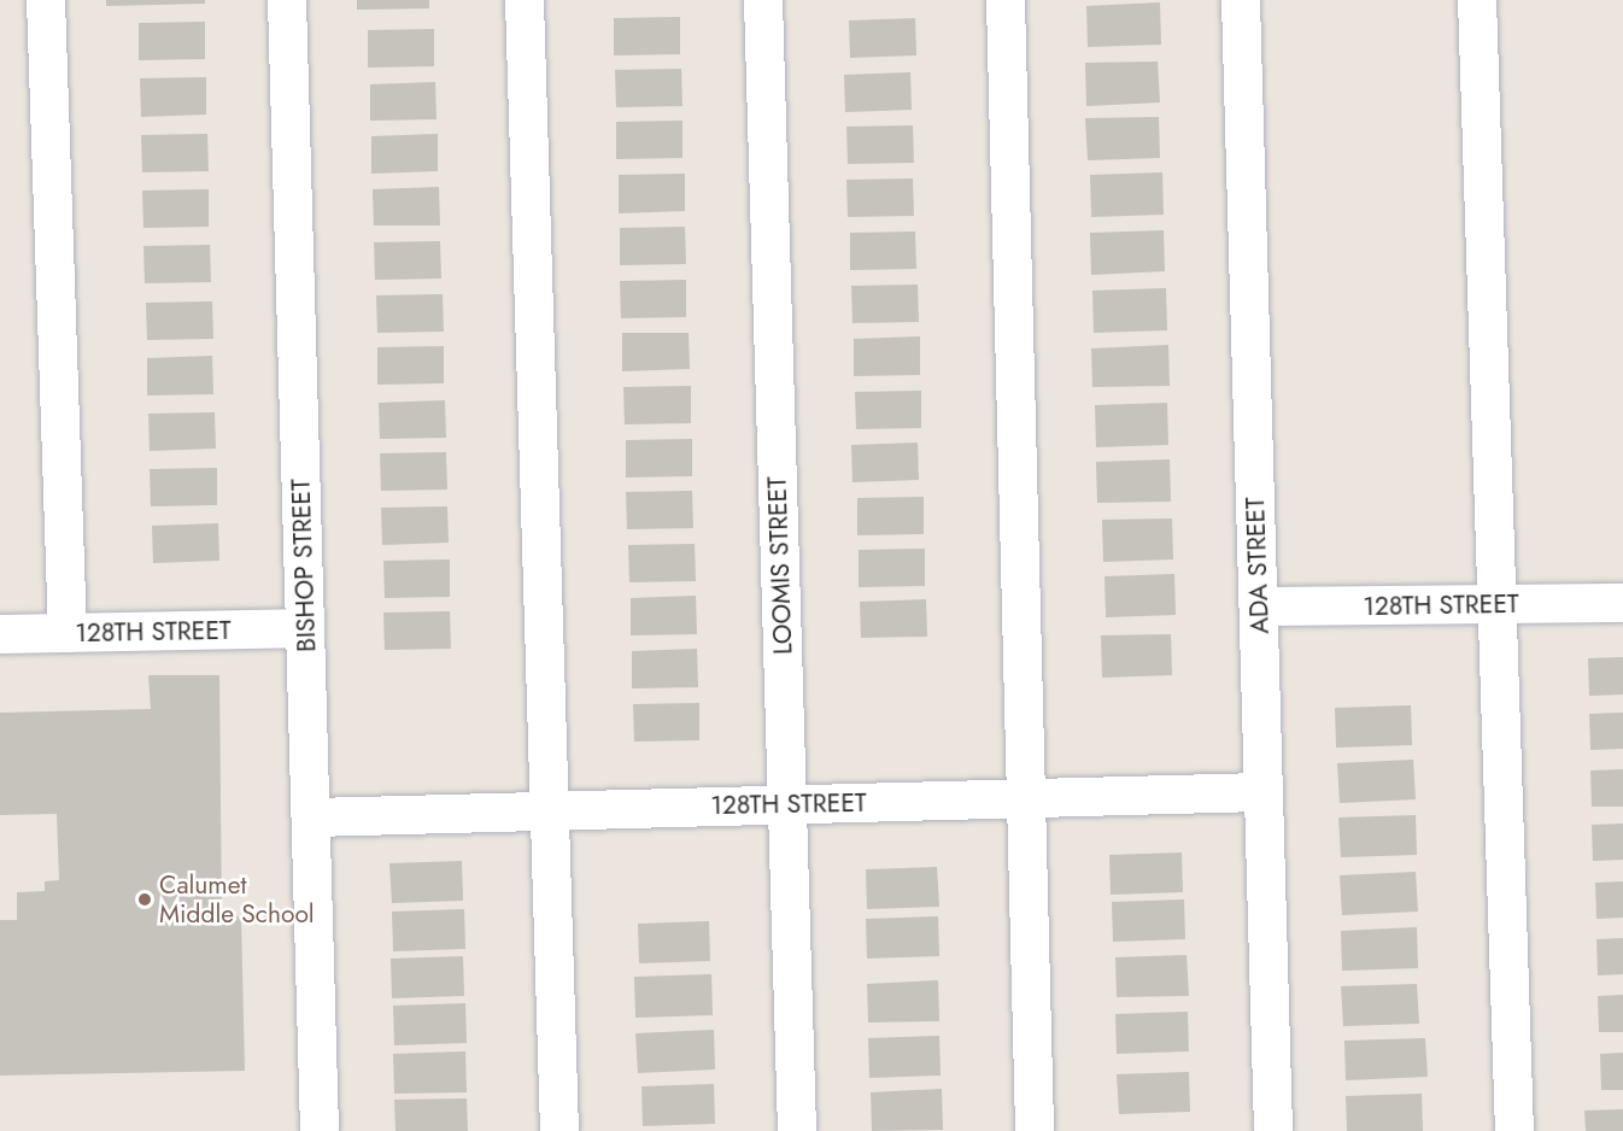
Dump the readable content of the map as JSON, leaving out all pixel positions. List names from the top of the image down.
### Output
{
  "streets": {
    "street": [
      "BISHOP STREET",
      "LOOMIS STREET",
      "ADA STREET",
      "128TH STREET"
    ]
  },
  "crossings": [
    ["BISHOP STREET", "128TH STREET"],
    ["LOOMIS STREET", "128TH STREET"],
    ["ADA STREET", "128TH STREET"]
  ],
  "places": ["Calumet Middle School"]
}
